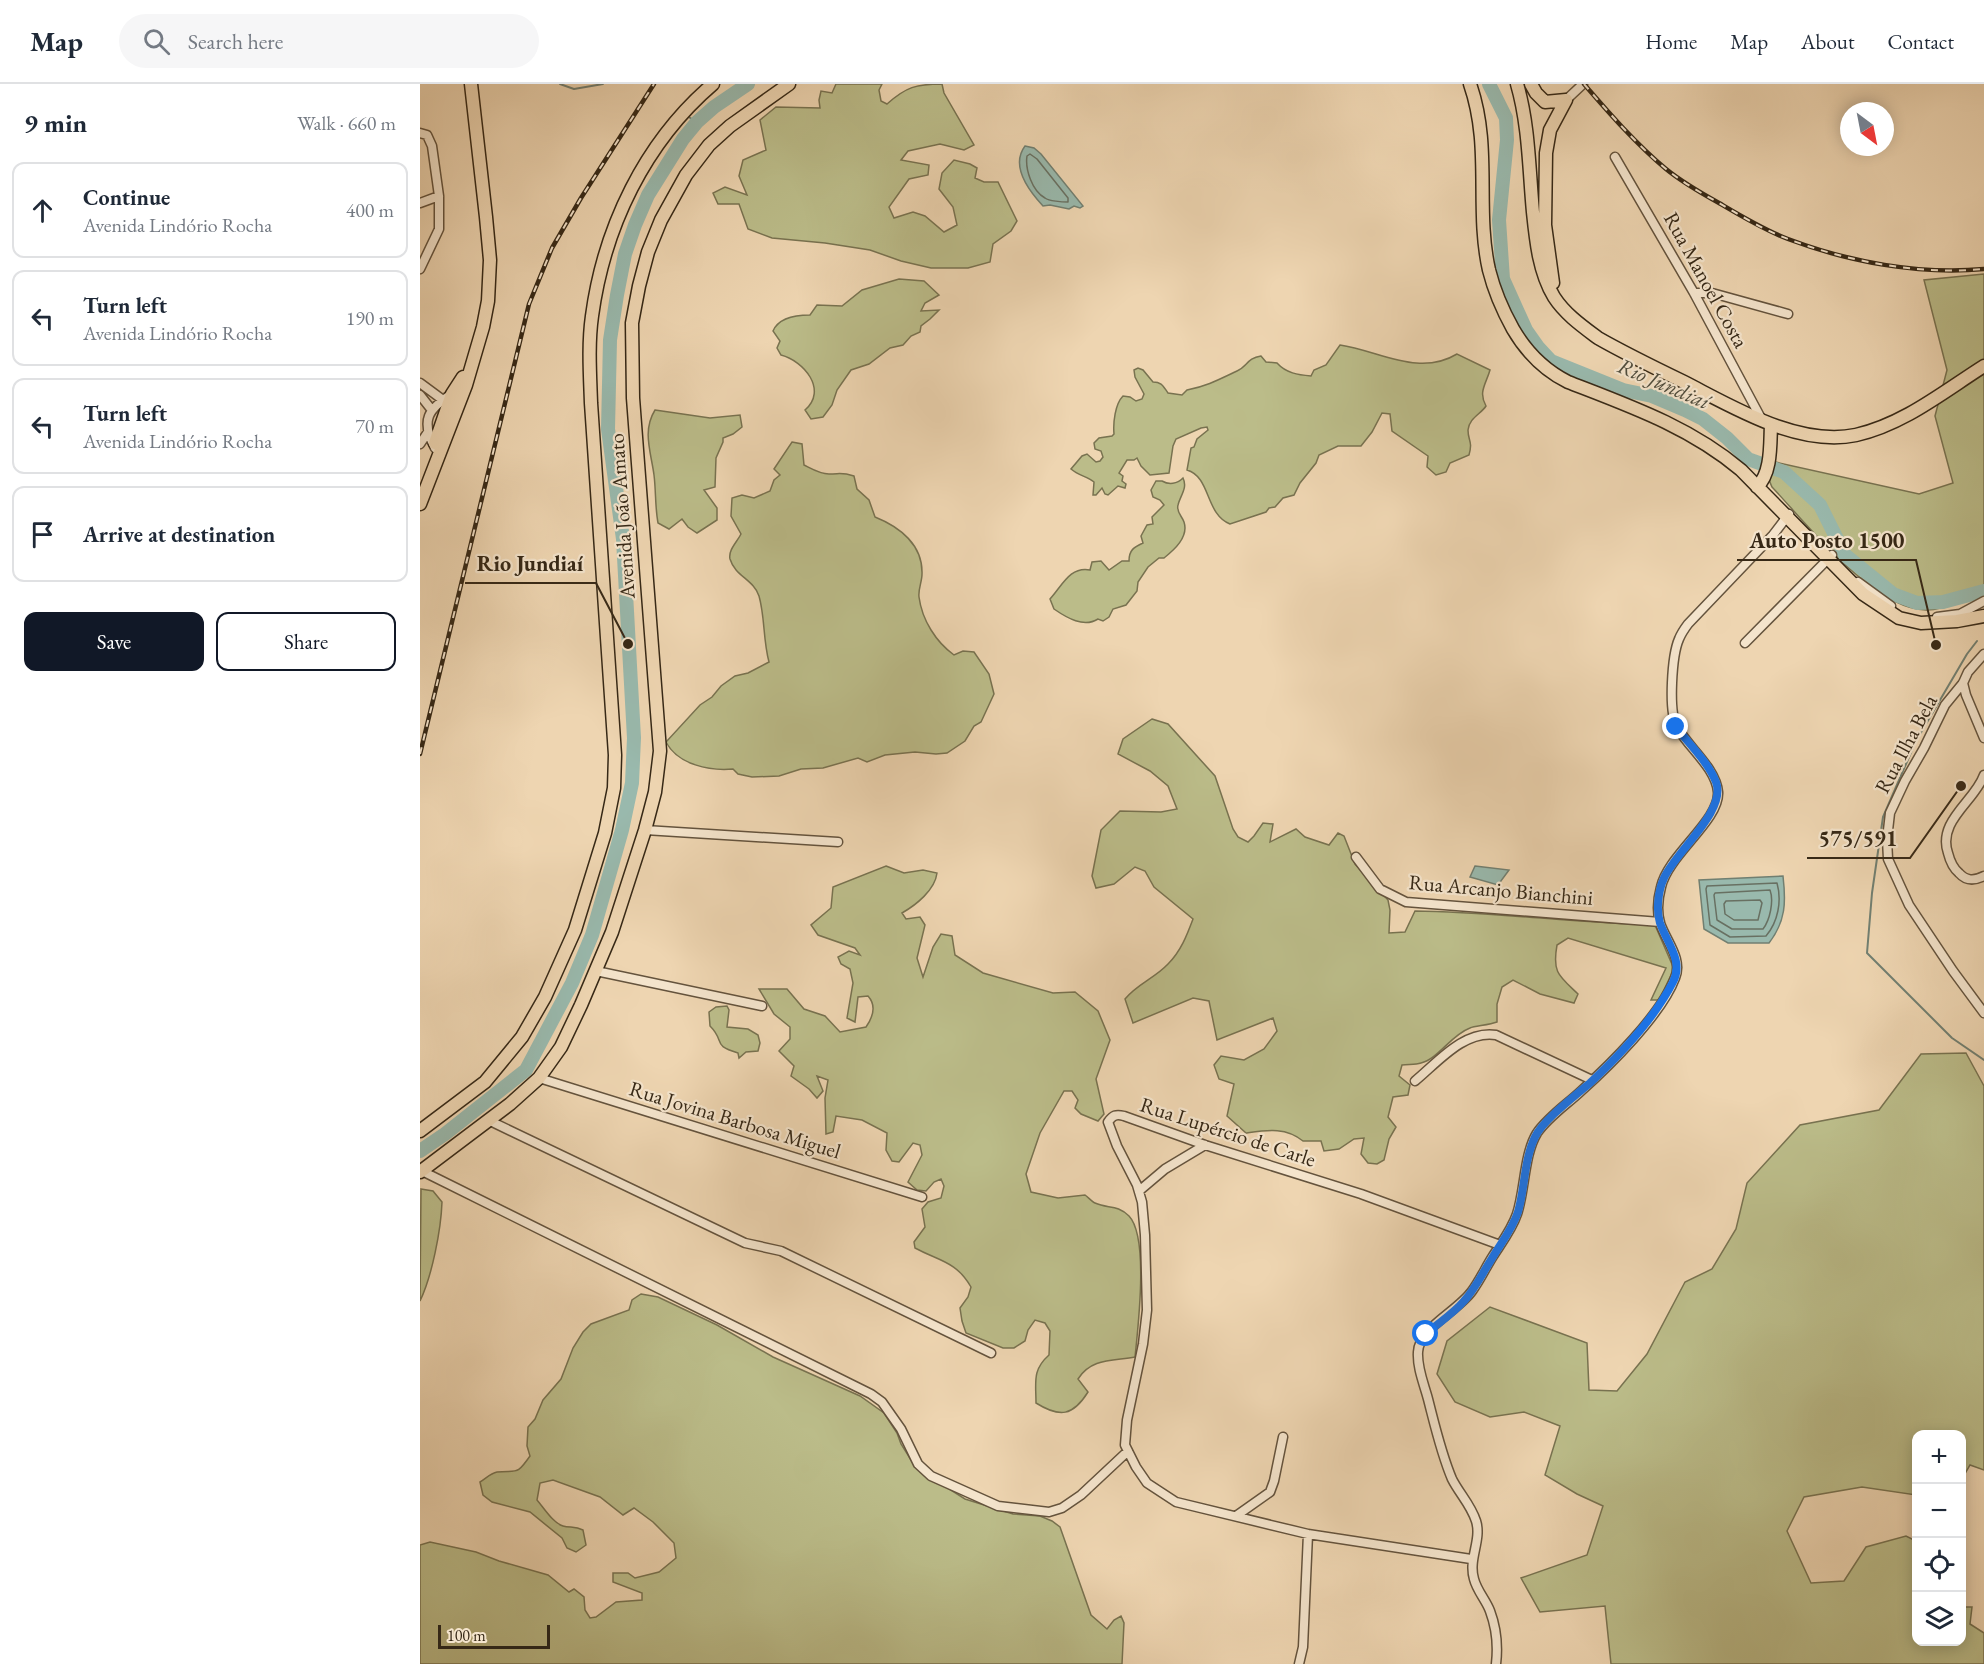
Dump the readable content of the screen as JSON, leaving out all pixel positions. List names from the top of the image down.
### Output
{
  "streets": {
    "main road": ["Avenida João Amato"],
    "street": [
      "Rua Manoel Costa",
      "Rua Ilha Bela",
      "Rua Arcanjo Bianchini",
      "Rua Jovina Barbosa Miguel",
      "Rua Lupércio de Carle"
    ]
  },
  "crossings": [
    ["Avenida João Amato", "Rua Jovina Barbosa Miguel"]
  ],
  "water": ["Rio Jundiaí"],
  "places": ["Rio Jundiaí", "Auto Posto 1500", "575/591"],
  "scale_bar": "100 m",
  "north": "bottom right",
  "page": {
    "header": "Map",
    "search": "Search here",
    "nav": [
      "Home",
      "Map",
      "About",
      "Contact"
    ],
    "heading": ["9 min", "Walk · 660 m"],
    "list": [
      ["Continue", "Avenida Lindório Rocha", "400 m"],
      ["Turn left", "Avenida Lindório Rocha", "190 m"],
      ["Turn left", "Avenida Lindório Rocha", "70 m"],
      "Arrive at destination"
    ],
    "buttons": ["Save", "Share"],
    "map_buttons": ["+", "−"],
    "scale": "100 m"
  }
}
